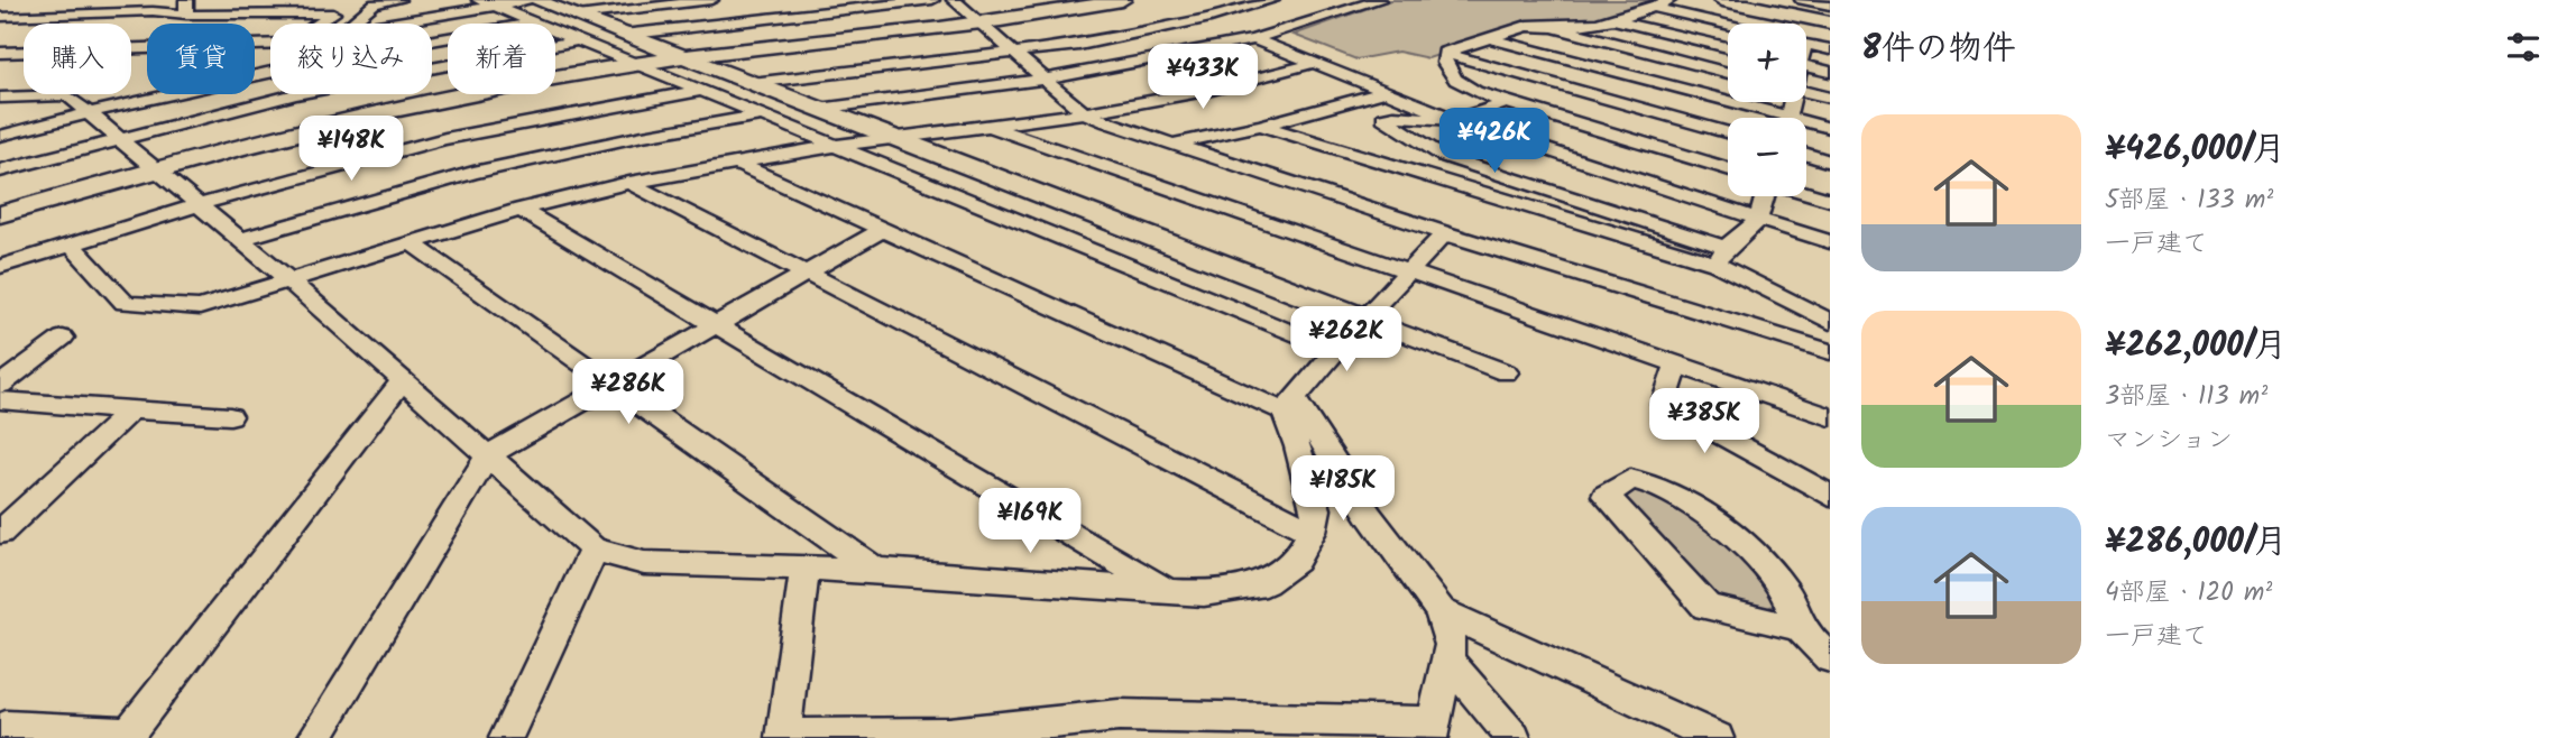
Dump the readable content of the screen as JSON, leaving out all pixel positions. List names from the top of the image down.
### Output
{
  "page": {
    "heading": "8件の物件",
    "map_buttons": ["+", "−"],
    "chip": [
      "購入",
      "賃貸",
      "絞り込み",
      "新着"
    ],
    "price": [
      "¥433K",
      "¥426K",
      "¥148K",
      "¥262K",
      "¥286K",
      "¥385K",
      "¥185K",
      "¥169K"
    ],
    "list": [
      {
        "name": "¥426,000/月",
        "note": "5部屋 · 133 m² · 一戸建て"
      },
      {
        "name": "¥262,000/月",
        "note": "3部屋 · 113 m² · マンション"
      },
      {
        "name": "¥286,000/月",
        "note": "4部屋 · 120 m² · 一戸建て"
      }
    ]
  }
}
